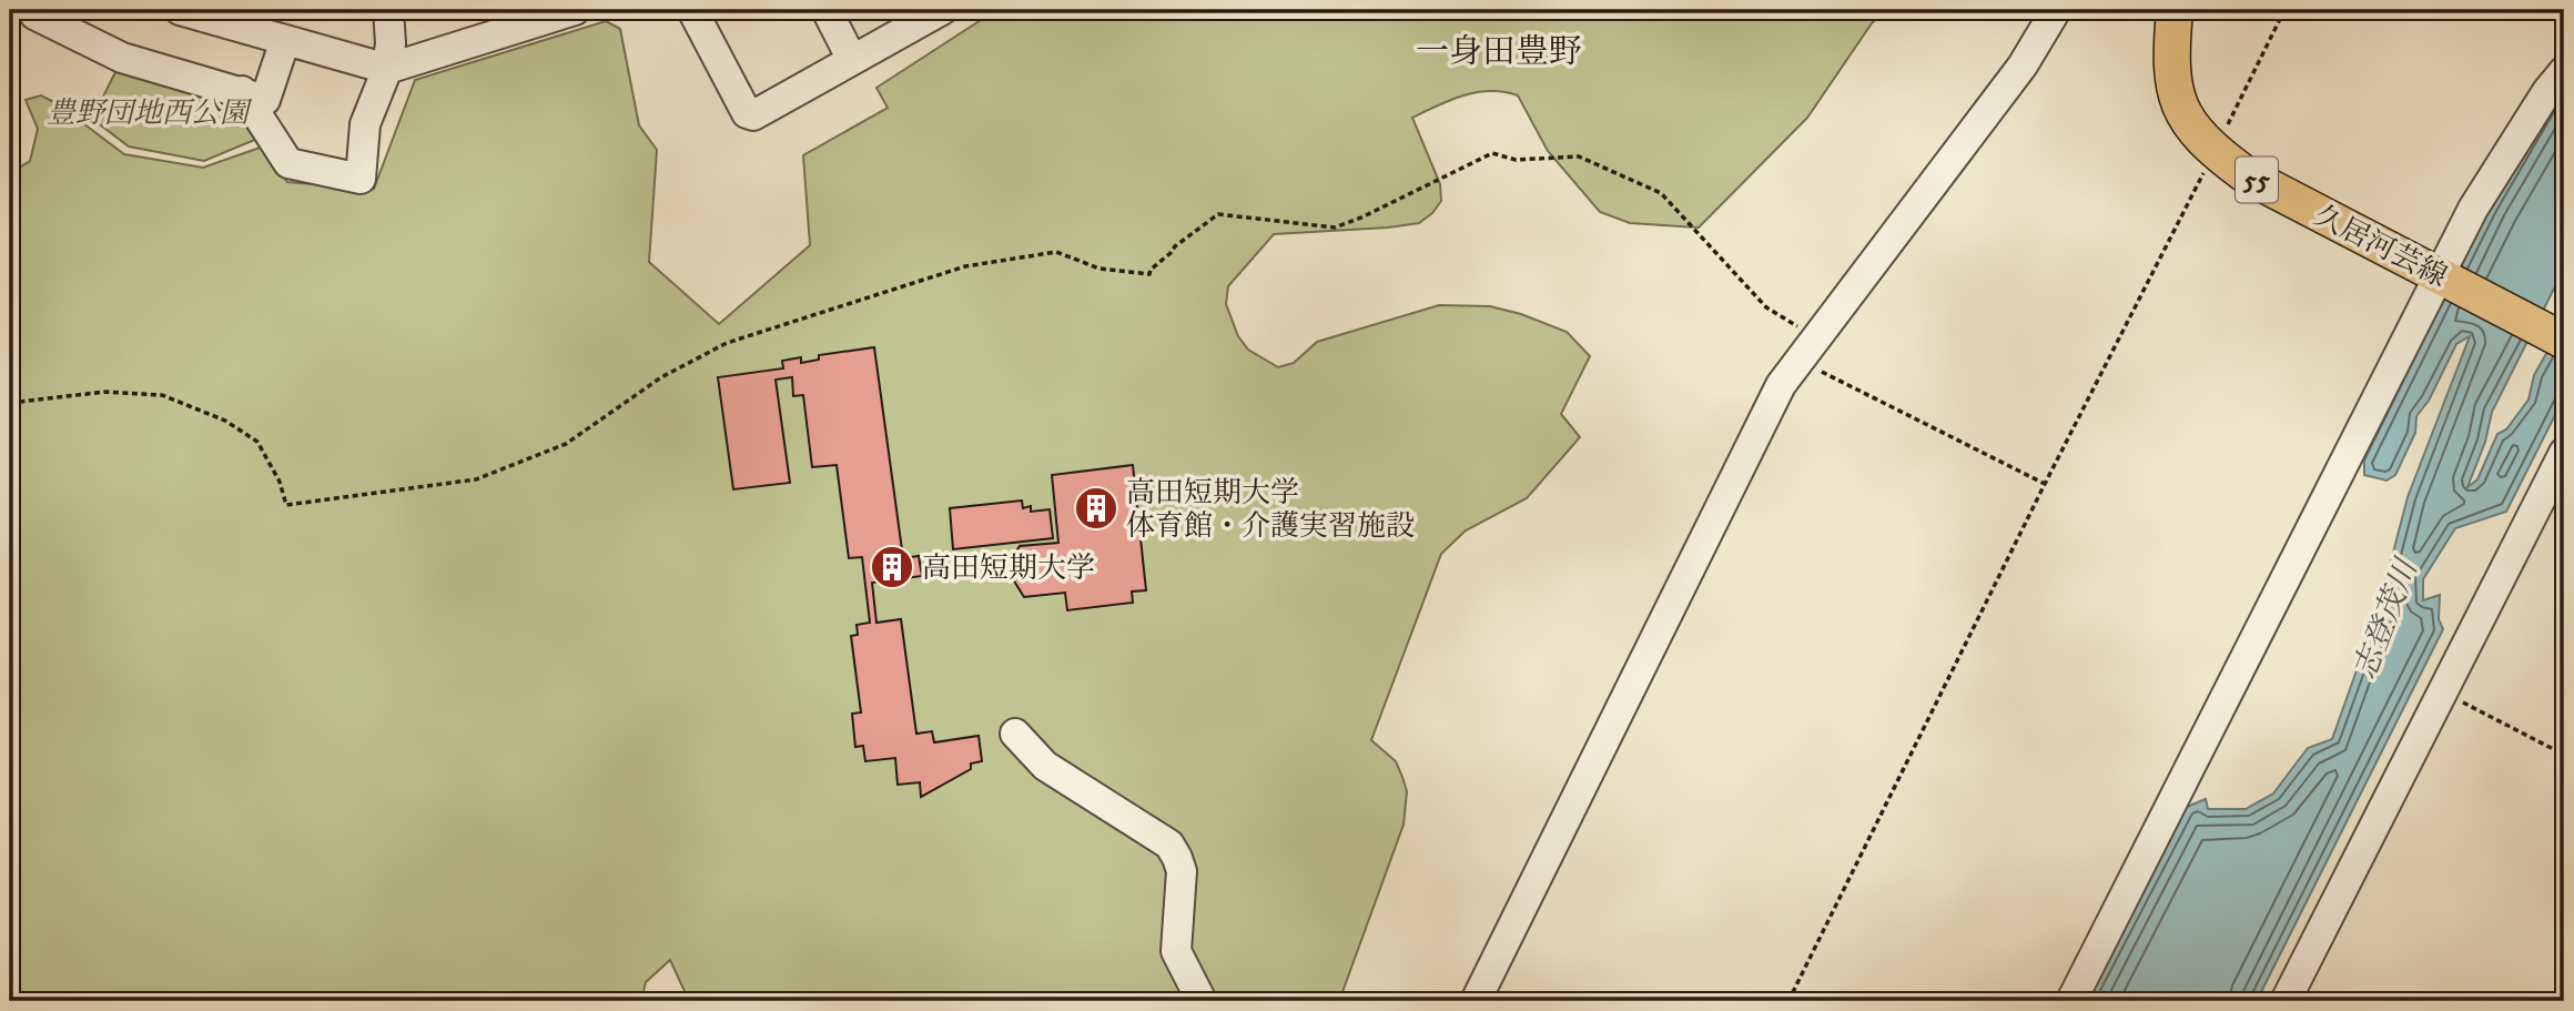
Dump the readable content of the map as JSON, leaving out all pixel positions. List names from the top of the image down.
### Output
{
  "streets": {
    "main road": ["55", "久居河芸線"]
  },
  "districts": ["一身田豊野"],
  "water": ["志登茂川"],
  "parks": ["豊野団地西公園"],
  "places": {
    "building": ["高田短期大学 体育館・介護実習施設", "高田短期大学"]
  }
}
